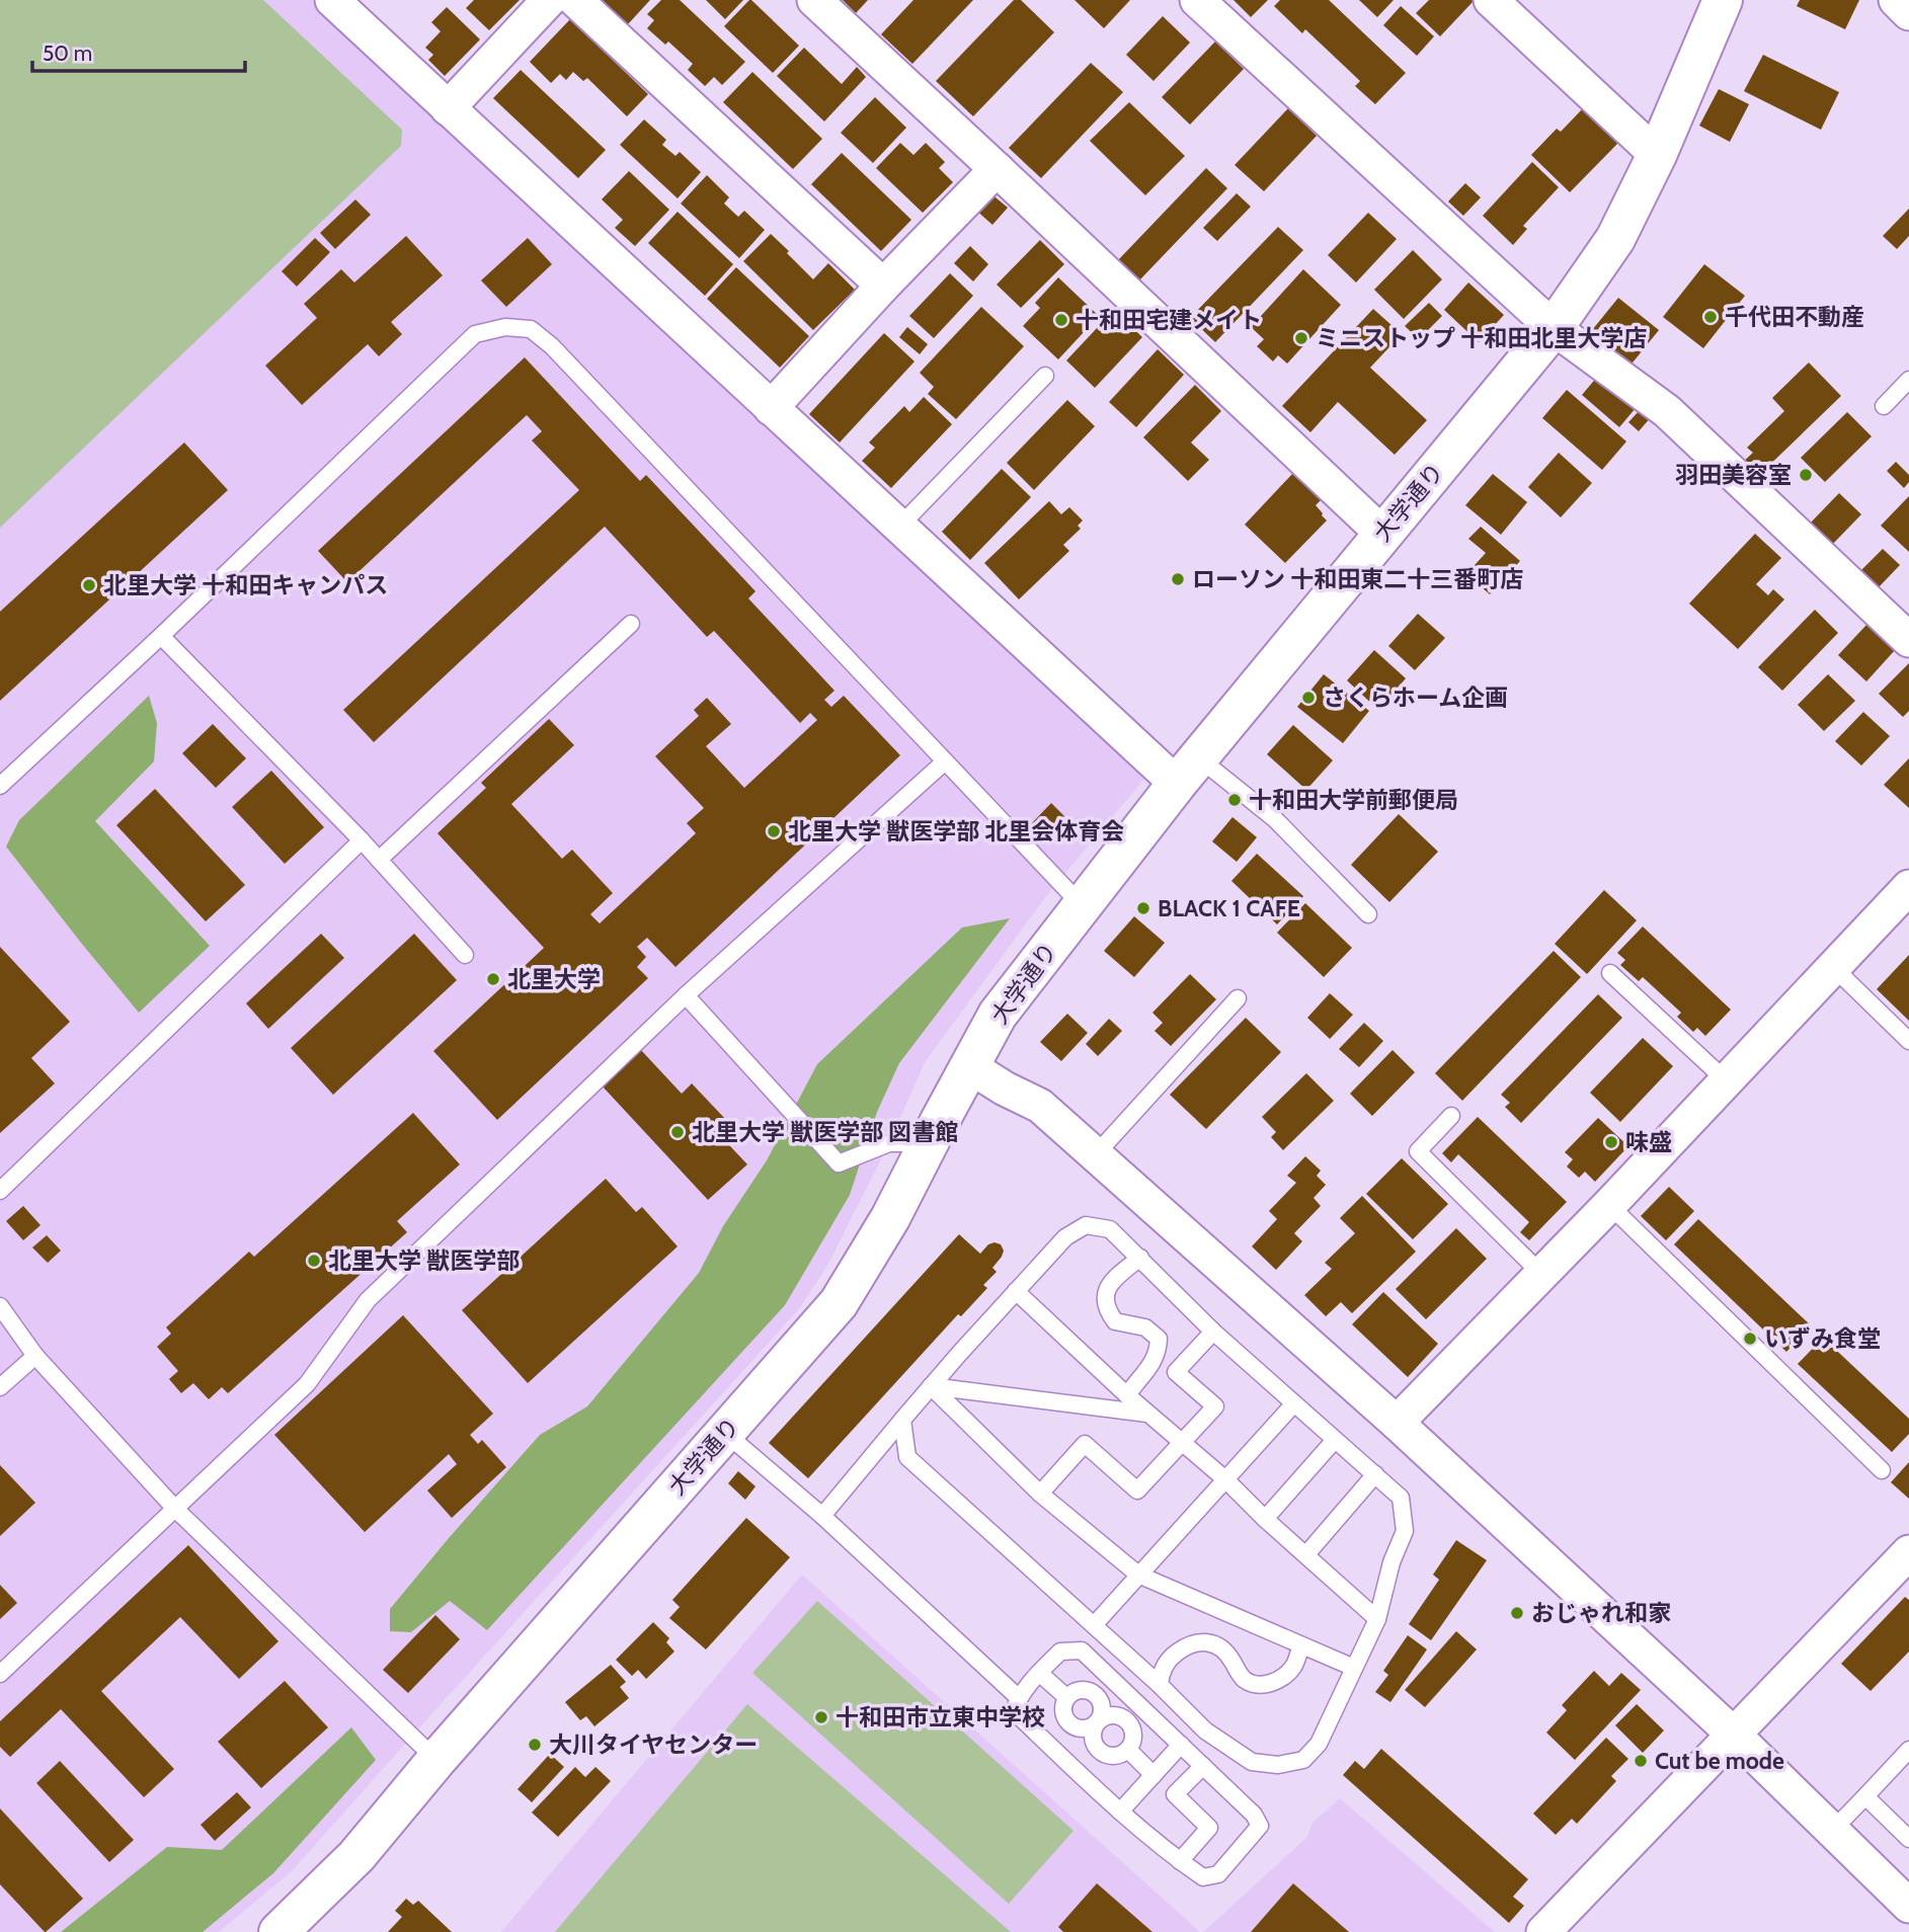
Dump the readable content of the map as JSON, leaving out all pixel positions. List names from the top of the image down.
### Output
{
  "streets": {
    "street": ["大学通り"]
  },
  "places": [
    "千代田不動産",
    "十和田宅建メイト",
    "ミニストップ 十和田北里大学店",
    "羽田美容室",
    "ローソン 十和田東二十三番町店",
    "北里大学 十和田キャンパス",
    "さくらホーム企画",
    "十和田大学前郵便局",
    "北里大学 獣医学部 北里会体育会",
    "BLACK 1 CAFE",
    "北里大学",
    "北里大学 獣医学部 図書館",
    "味盛",
    "北里大学 獣医学部",
    "いずみ食堂",
    "おじゃれ和家",
    "十和田市立東中学校",
    "大川タイヤセンター",
    "Cut be mode"
  ],
  "scale_bar": "50 m"
}
